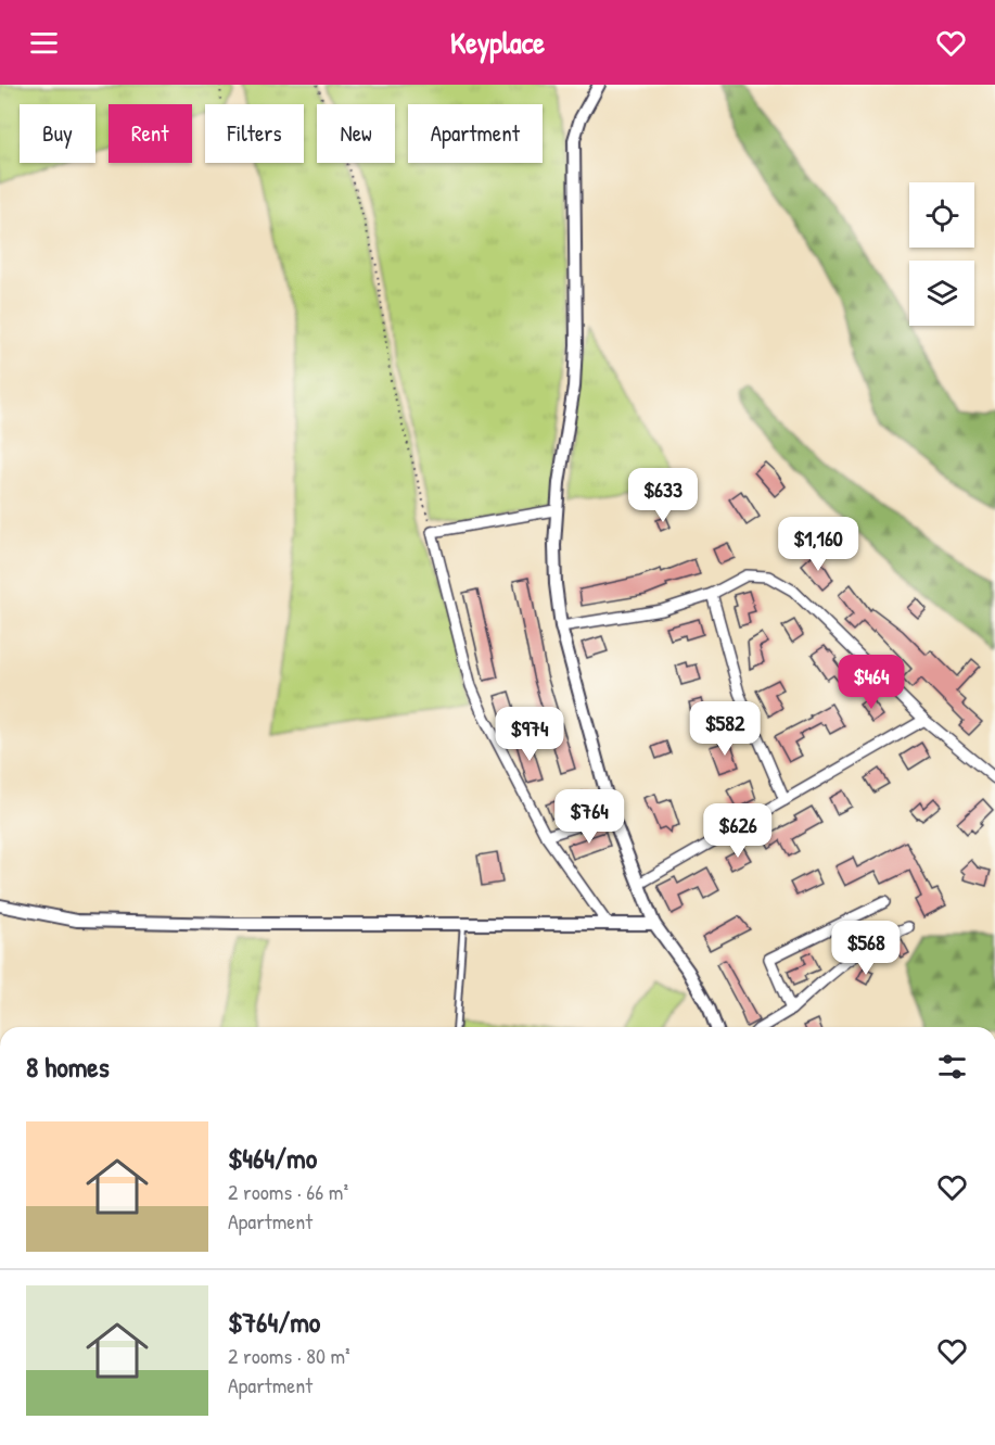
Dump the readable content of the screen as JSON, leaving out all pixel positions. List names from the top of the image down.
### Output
{
  "page": {
    "header": "Keyplace",
    "chip": [
      "Buy",
      "Rent",
      "Filters",
      "New",
      "Apartment"
    ],
    "price": [
      "$633",
      "$1,160",
      "$464",
      "$582",
      "$974",
      "$764",
      "$626",
      "$568"
    ],
    "heading": "8 homes",
    "list": [
      {
        "name": "$464/mo",
        "note": "2 rooms · 66 m² · Apartment"
      },
      {
        "name": "$764/mo",
        "note": "2 rooms · 80 m² · Apartment"
      }
    ]
  }
}
